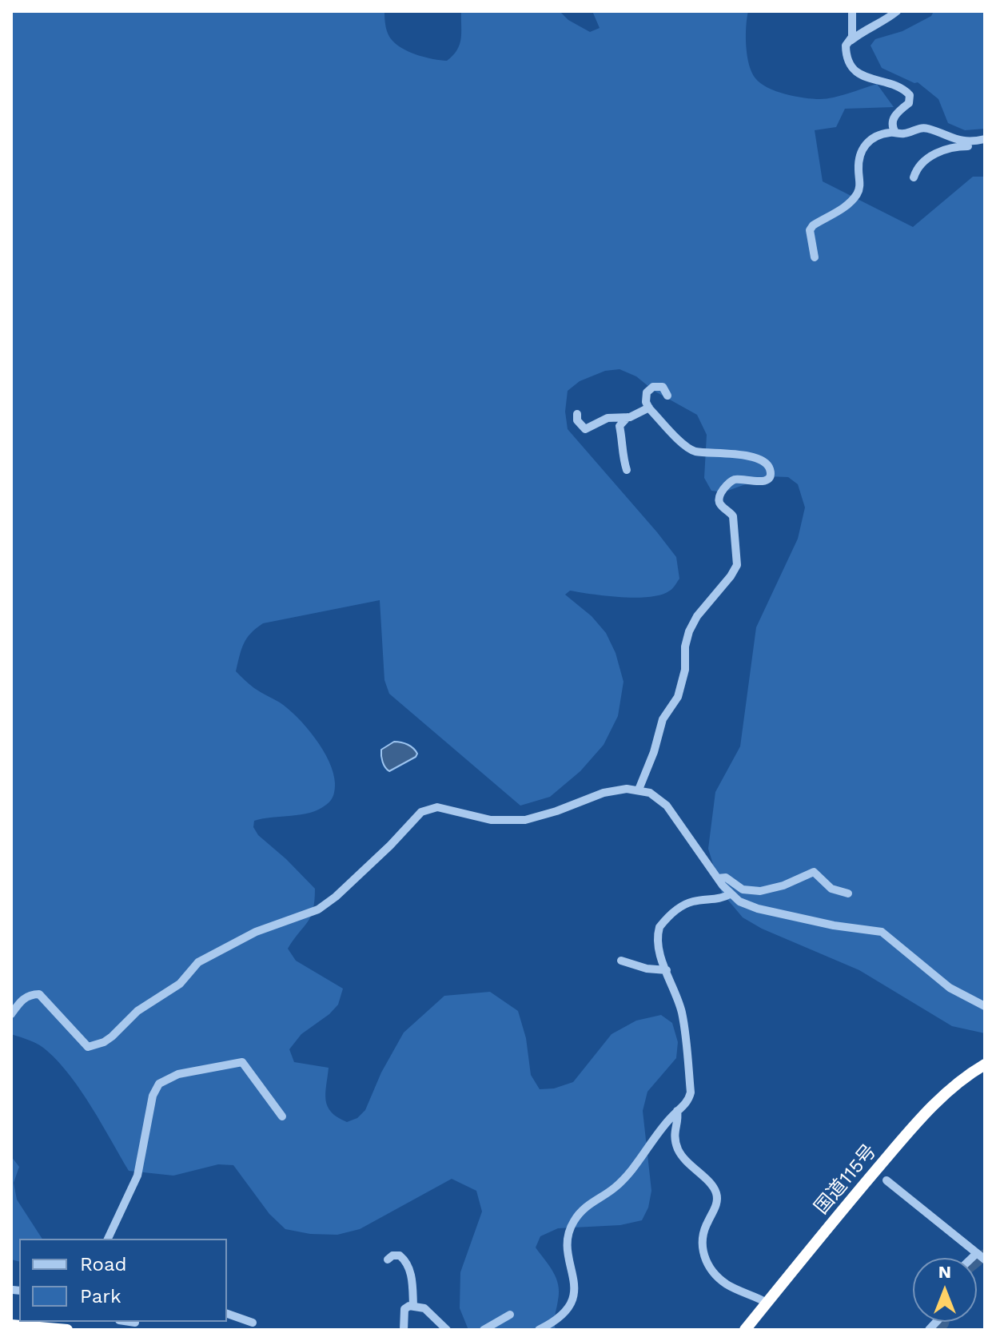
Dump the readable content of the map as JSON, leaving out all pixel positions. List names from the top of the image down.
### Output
{
  "streets": {
    "highway": ["国道115号"]
  },
  "legend": ["Road", "Park"],
  "north": "top"
}
